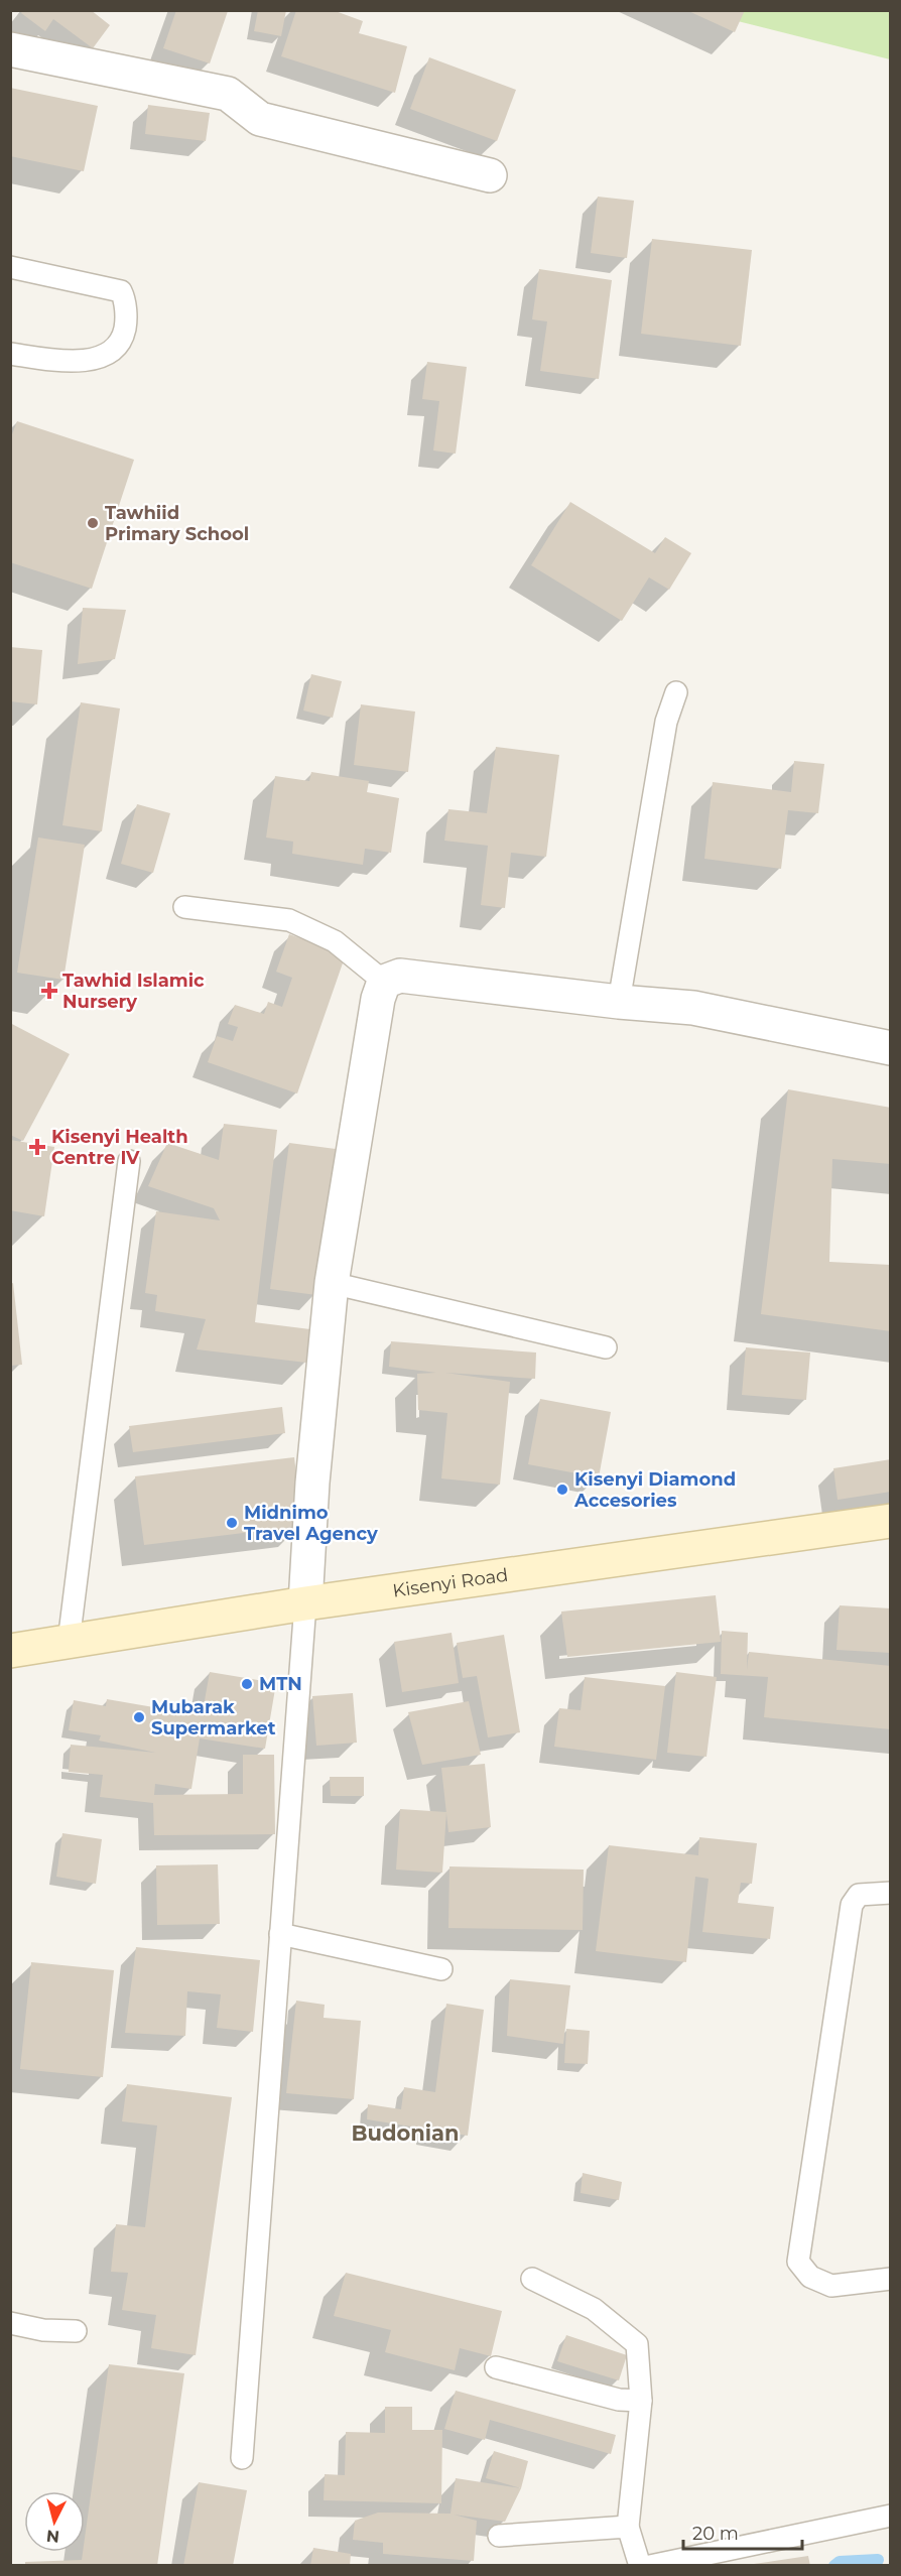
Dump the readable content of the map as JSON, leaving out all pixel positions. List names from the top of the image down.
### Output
{
  "streets": {
    "main road": ["Kisenyi Road"]
  },
  "districts": ["Budonian"],
  "places": {
    "other": [
      "Tawhiid Primary School",
      "Kisenyi Diamond Accesories",
      "Midnimo Travel Agency",
      "MTN",
      "Mubarak Supermarket"
    ],
    "health": ["Tawhid Islamic Nursery", "Kisenyi Health Centre IV"]
  },
  "scale_bar": "20 m",
  "north": "bottom"
}
